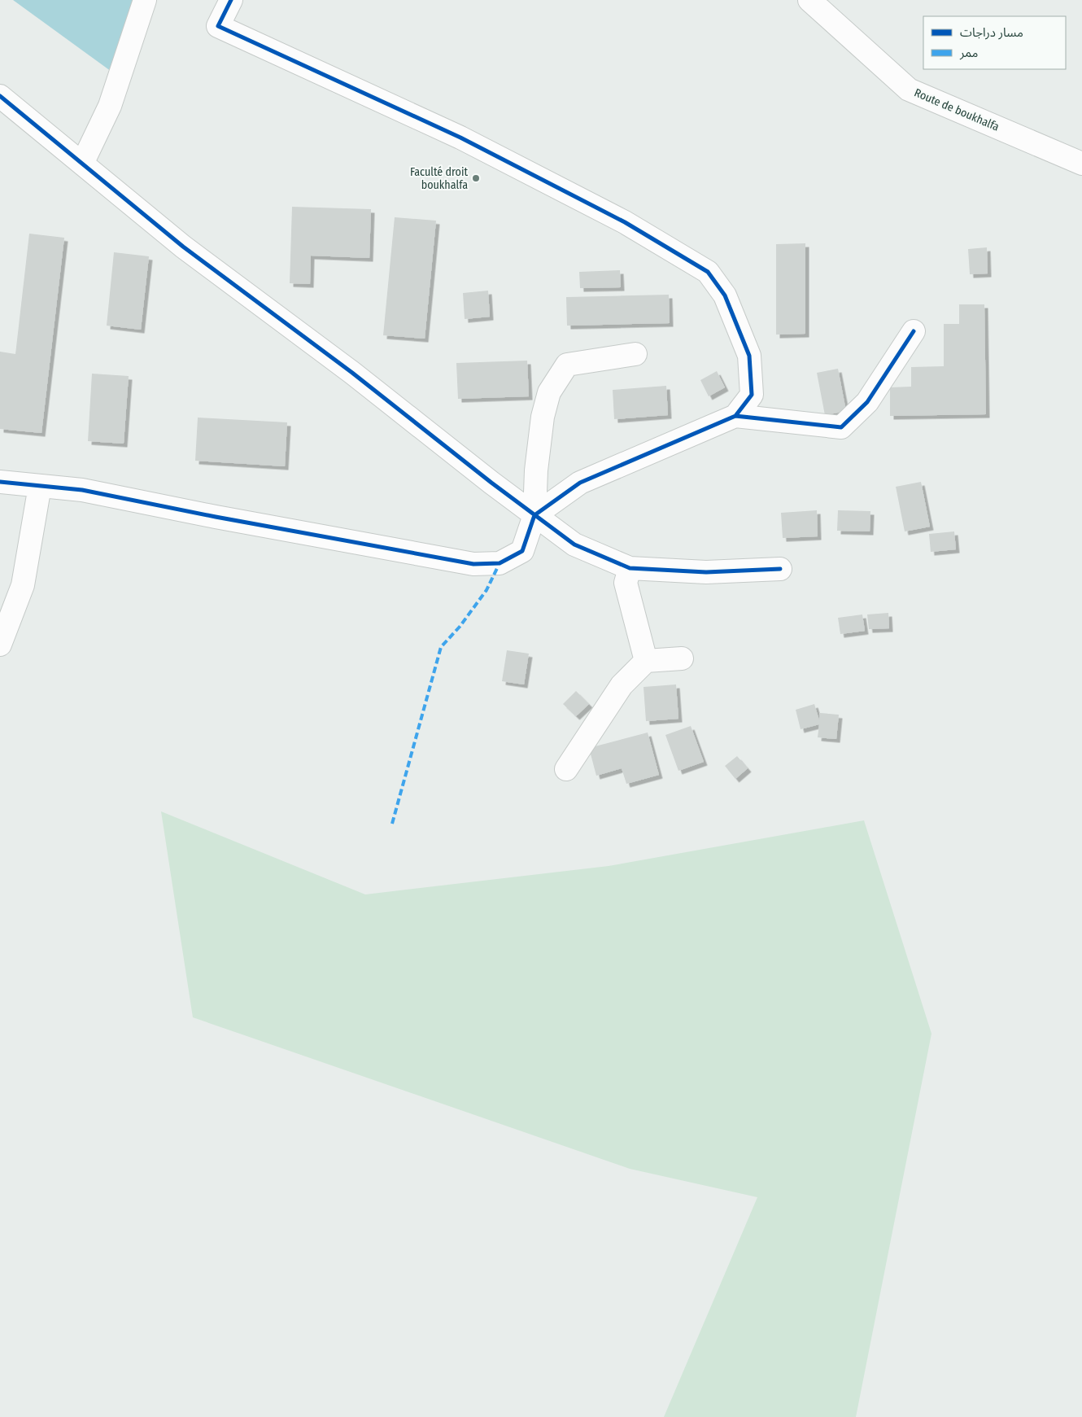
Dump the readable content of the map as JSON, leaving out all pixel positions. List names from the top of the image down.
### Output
{
  "streets": {
    "street": ["Route de boukhalfa"]
  },
  "places": ["Faculté droit boukhalfa"],
  "legend": ["مسار دراجات", "ممر"]
}
